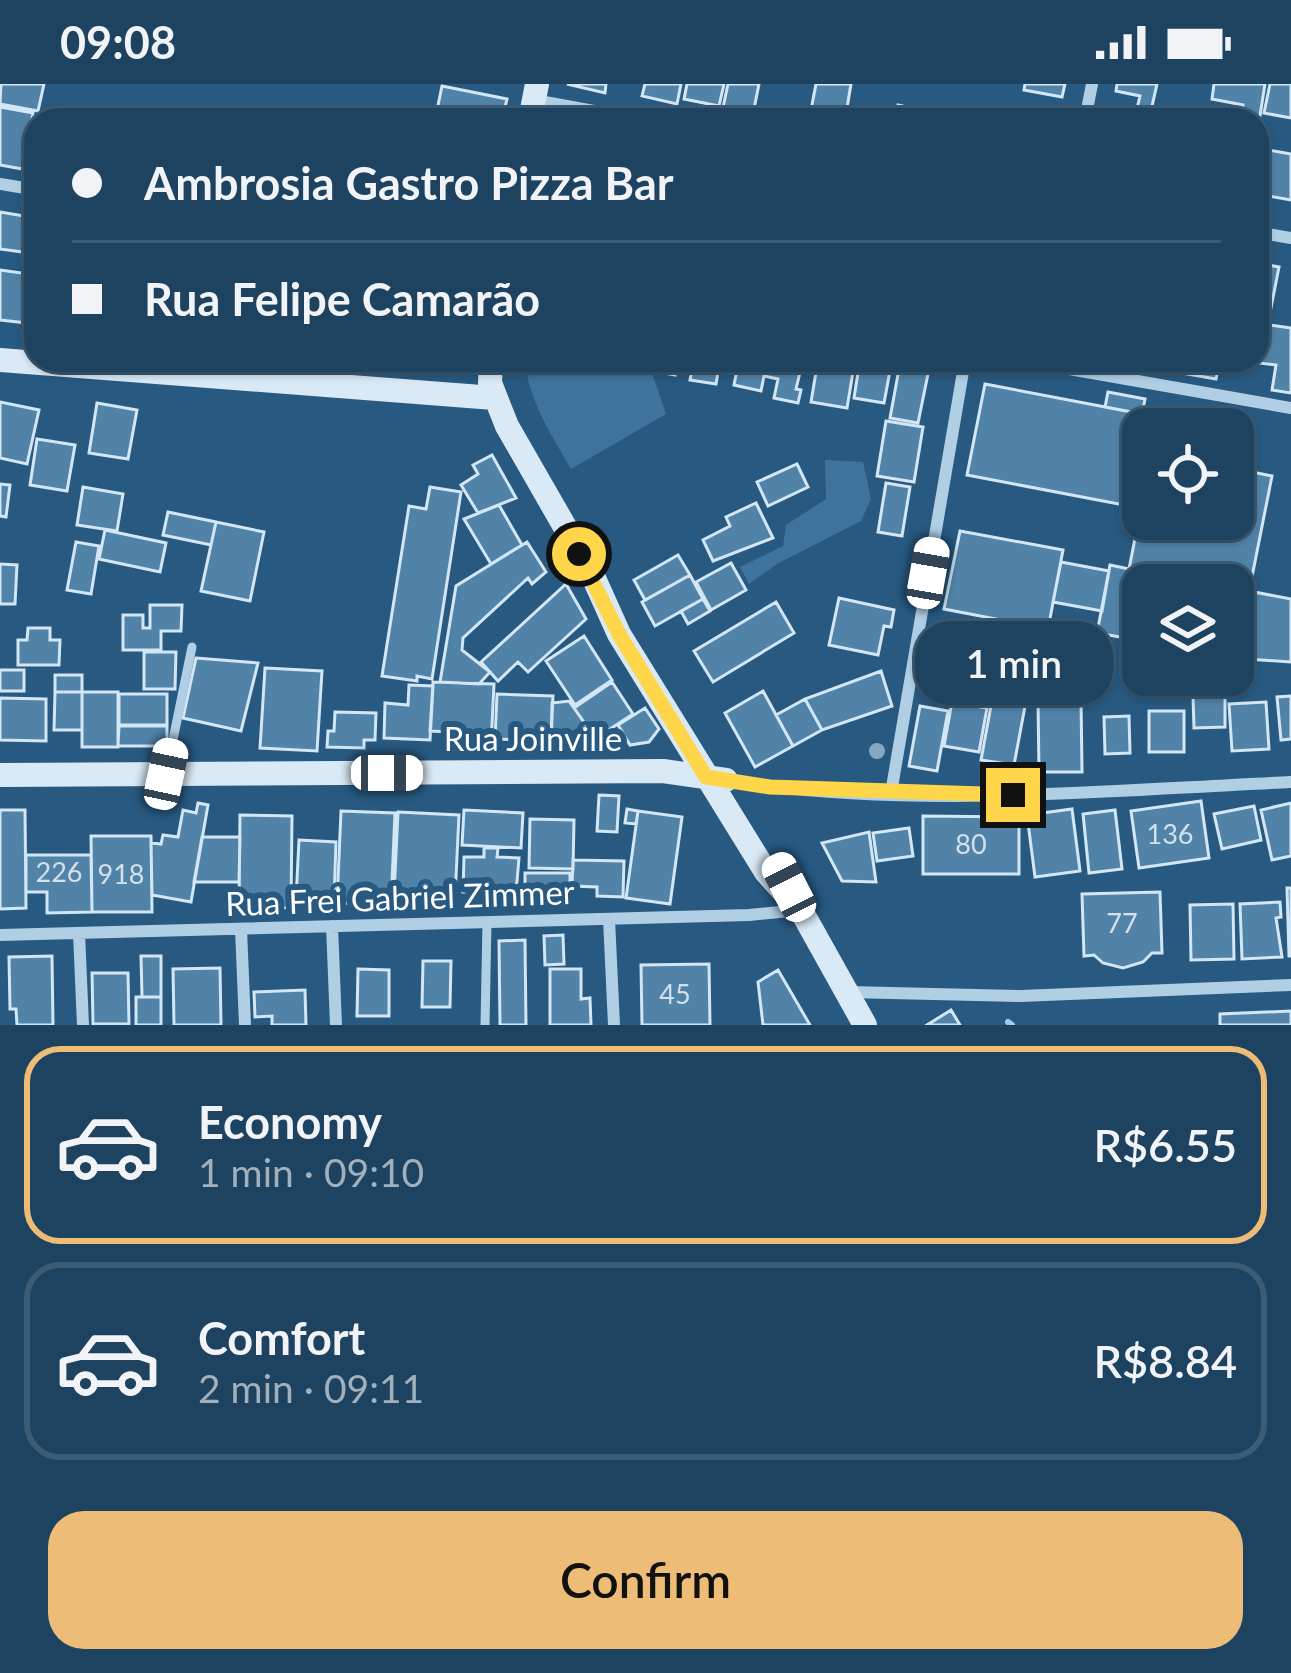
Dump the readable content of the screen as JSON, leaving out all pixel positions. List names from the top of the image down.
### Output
{
  "streets": {
    "main road": ["Rua Joinville"],
    "street": ["Rua Frei Gabriel Zimmer"]
  },
  "house_numbers": [
    "136",
    "80",
    "226",
    "918",
    "77",
    "45"
  ],
  "page": {
    "status": "09:08",
    "banner": ["Ambrosia Gastro Pizza Bar", "Rua Felipe Camarão"],
    "bubble": "1 min",
    "list": [
      {
        "name": "Economy",
        "note": "1 min · 09:10",
        "value": "R$6.55"
      },
      {
        "name": "Comfort",
        "note": "2 min · 09:11",
        "value": "R$8.84"
      }
    ],
    "buttons": "Confirm"
  }
}
